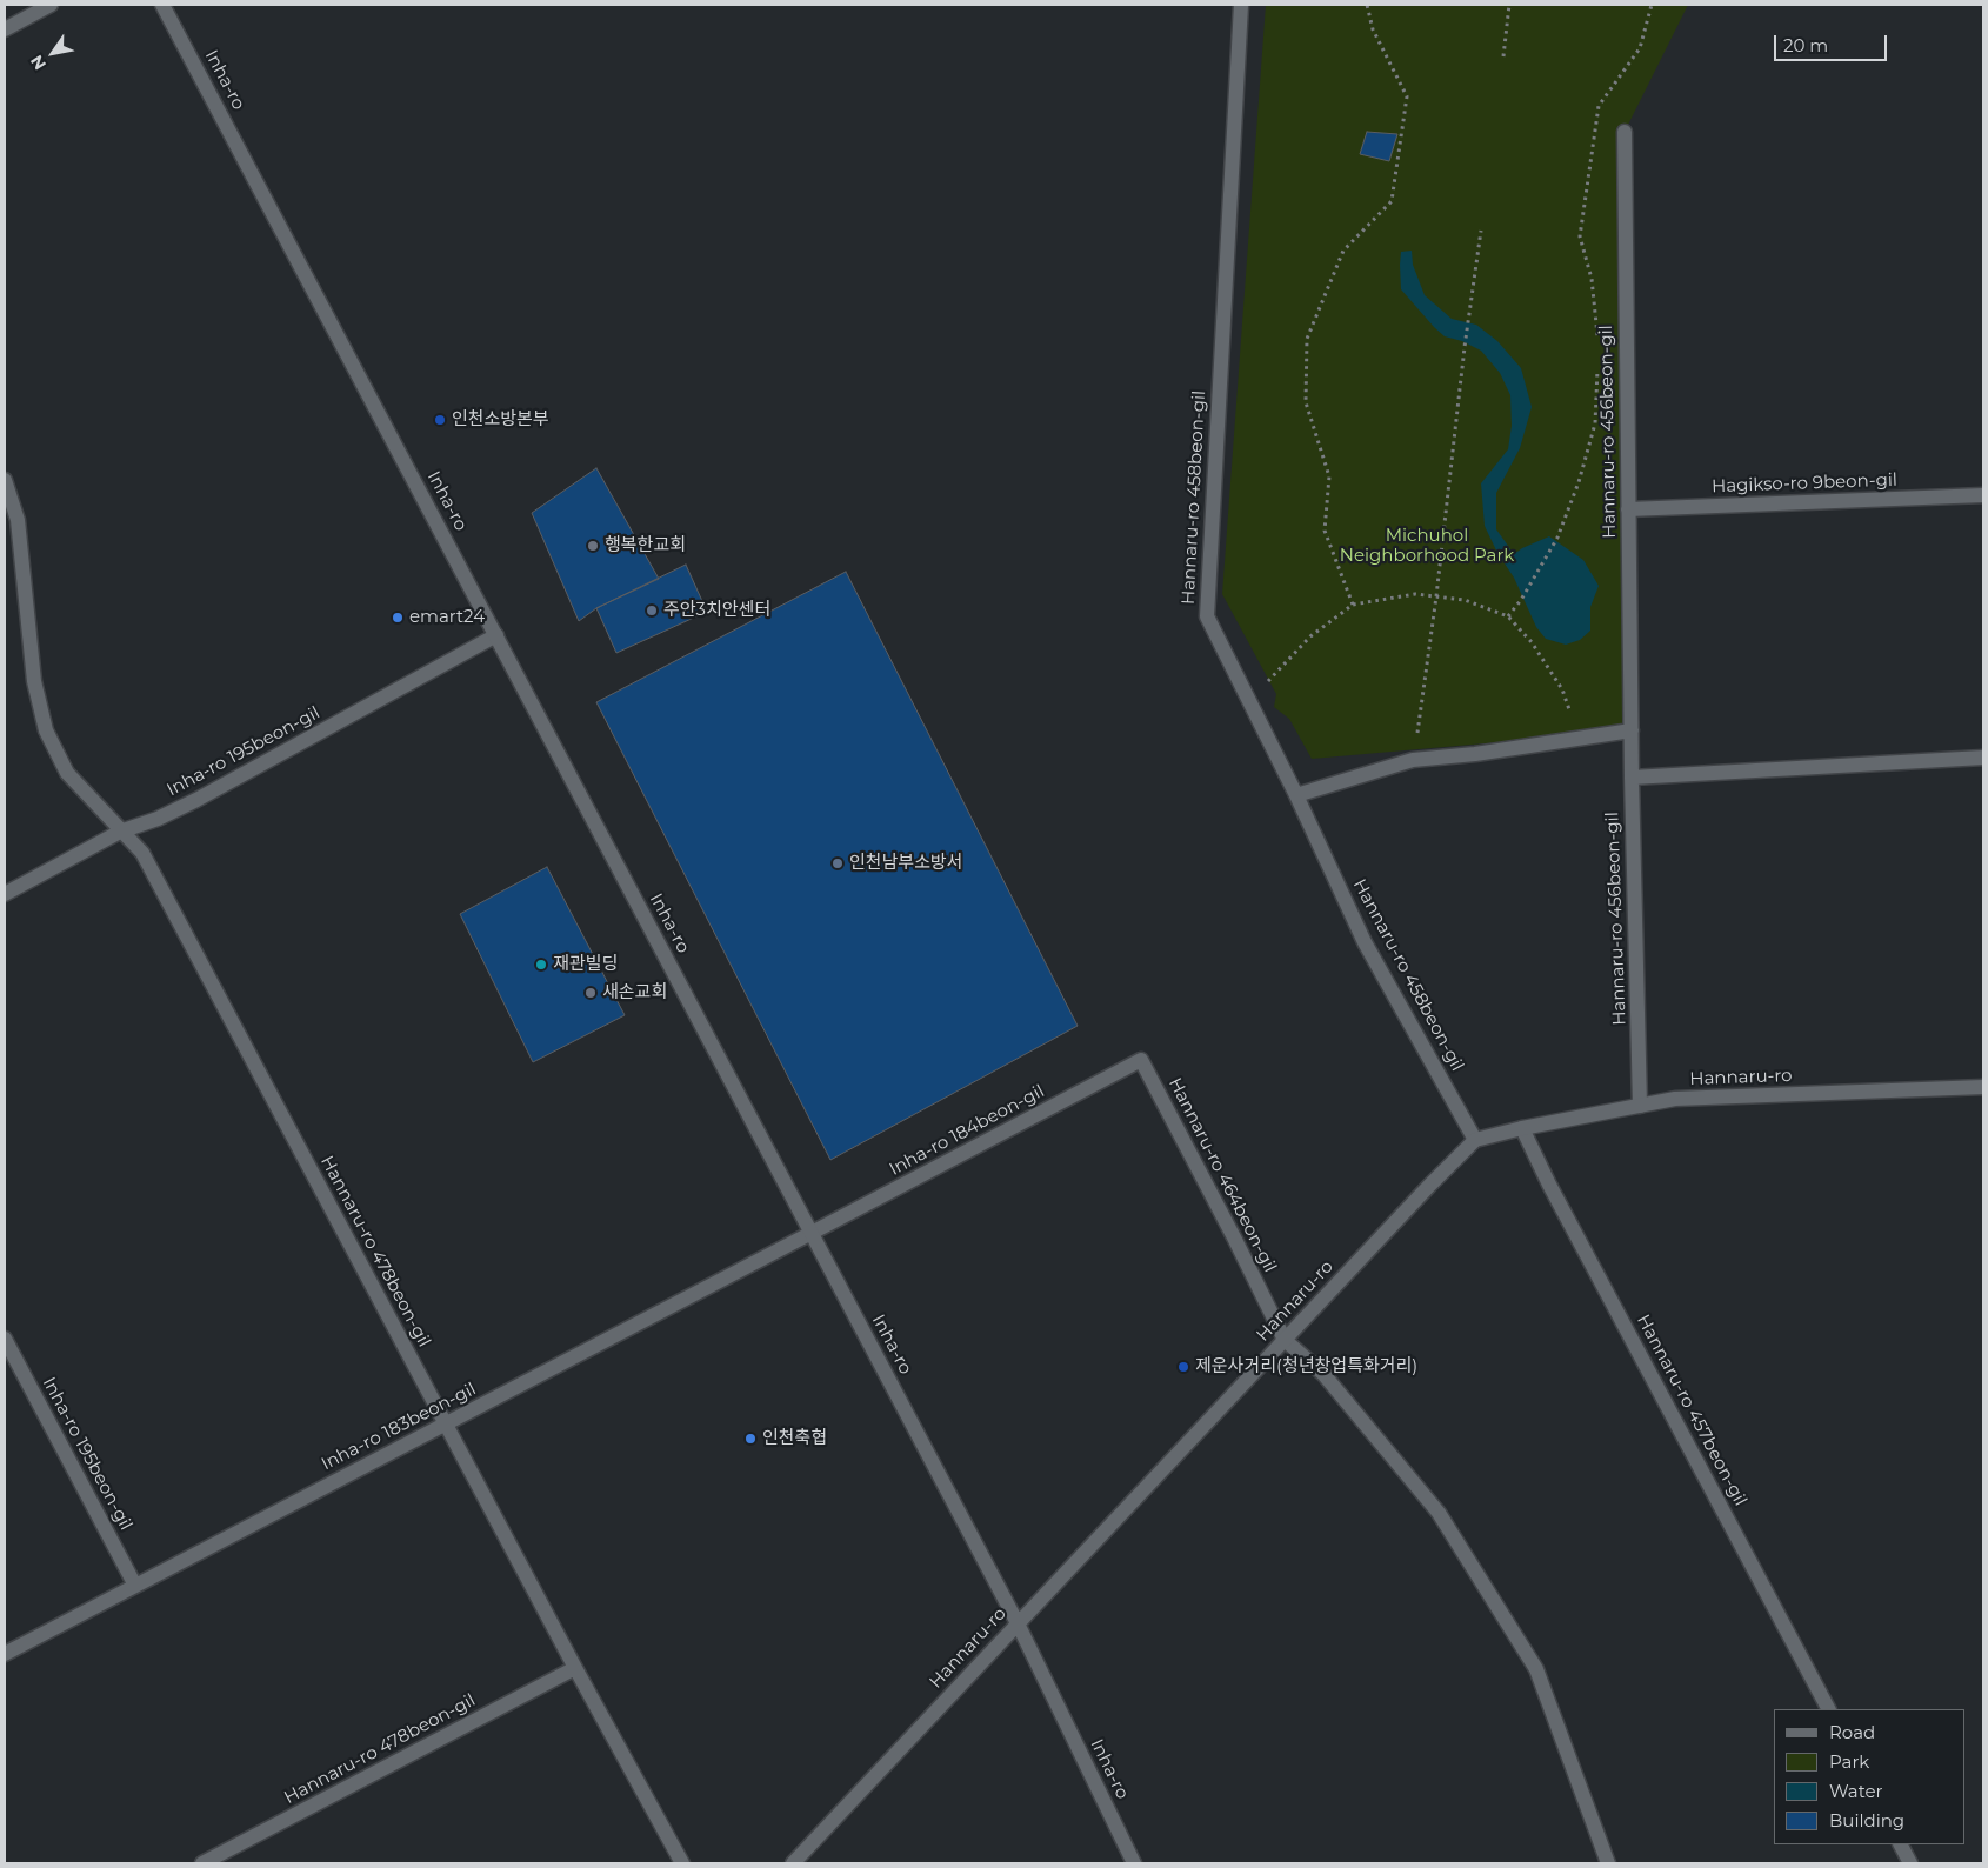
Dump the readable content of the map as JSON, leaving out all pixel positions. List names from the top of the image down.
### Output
{
  "streets": {
    "street": [
      "Inha-ro",
      "Hannaru-ro 456beon-gil",
      "Hagikso-ro 9beon-gil",
      "Hannaru-ro 458beon-gil",
      "Inha-ro 195beon-gil",
      "Hannaru-ro",
      "Inha-ro 184beon-gil",
      "Hannaru-ro 464beon-gil",
      "Hannaru-ro 478beon-gil",
      "Hannaru-ro 457beon-gil",
      "Inha-ro 183beon-gil"
    ]
  },
  "crossings": [
    ["Inha-ro", "Inha-ro 195beon-gil"],
    ["Inha-ro", "Hannaru-ro"],
    ["Inha-ro", "Inha-ro 184beon-gil"],
    ["Inha-ro", "Inha-ro 183beon-gil"],
    ["Hannaru-ro 456beon-gil", "Hagikso-ro 9beon-gil"],
    ["Hannaru-ro 456beon-gil", "Hannaru-ro"],
    ["Hannaru-ro 458beon-gil", "Hannaru-ro"],
    ["Inha-ro 195beon-gil", "Hannaru-ro 478beon-gil"],
    ["Inha-ro 195beon-gil", "Inha-ro 183beon-gil"],
    ["Hannaru-ro", "Hannaru-ro 464beon-gil"],
    ["Hannaru-ro", "Hannaru-ro 457beon-gil"],
    ["Inha-ro 184beon-gil", "Hannaru-ro 464beon-gil"],
    ["Inha-ro 184beon-gil", "Inha-ro 183beon-gil"],
    ["Hannaru-ro 478beon-gil", "Inha-ro 183beon-gil"]
  ],
  "parks": ["Michuhol Neighborhood Park"],
  "places": [
    "인천소방본부",
    "행복한교회",
    "주안3치안센터",
    "emart24",
    "인천남부소방서",
    "재관빌딩",
    "새손교회",
    "제운사거리(청년창업특화거리)",
    "인천축협"
  ],
  "legend": [
    "Road",
    "Park",
    "Water",
    "Building"
  ],
  "scale_bar": "20 m",
  "north": "bottom left"
}
